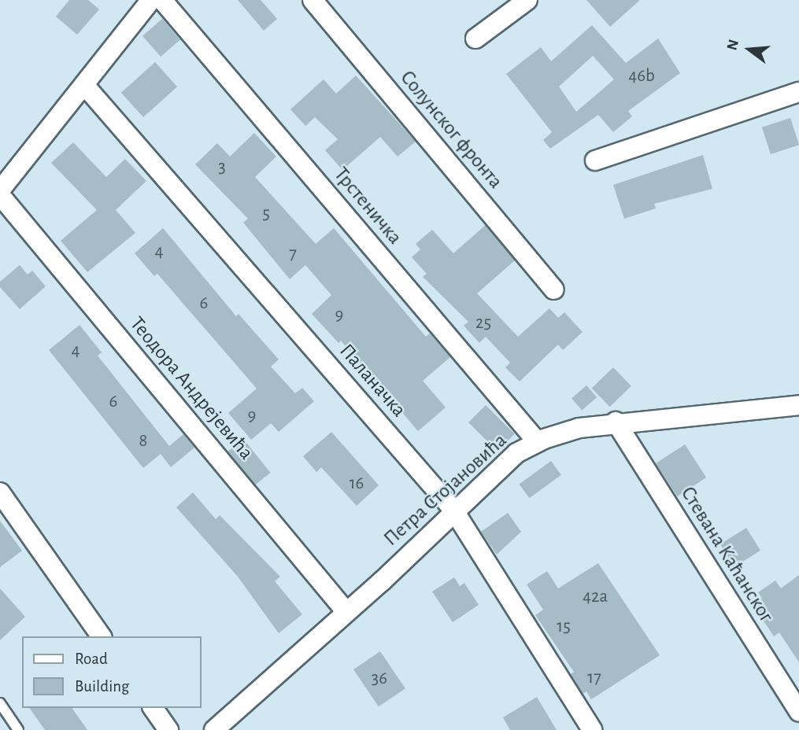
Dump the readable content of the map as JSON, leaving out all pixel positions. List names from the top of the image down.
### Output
{
  "streets": {
    "street": [
      "Солунског фронта",
      "Трстеничка",
      "Паланачка",
      "Теодора Андрејевића",
      "Петра Стојановића",
      "Стевана Каћанског"
    ]
  },
  "crossings": [
    ["Трстеничка", "Петра Стојановића"],
    ["Паланачка", "Петра Стојановића"],
    ["Теодора Андрејевића", "Петра Стојановића"],
    ["Петра Стојановића", "Стевана Каћанског"]
  ],
  "house_numbers": [
    "46b",
    "3",
    "5",
    "4",
    "7",
    "6",
    "9",
    "25",
    "4",
    "6",
    "9",
    "8",
    "16",
    "42a",
    "15",
    "17",
    "36"
  ],
  "legend": ["Road", "Building"],
  "north": "left"
}
